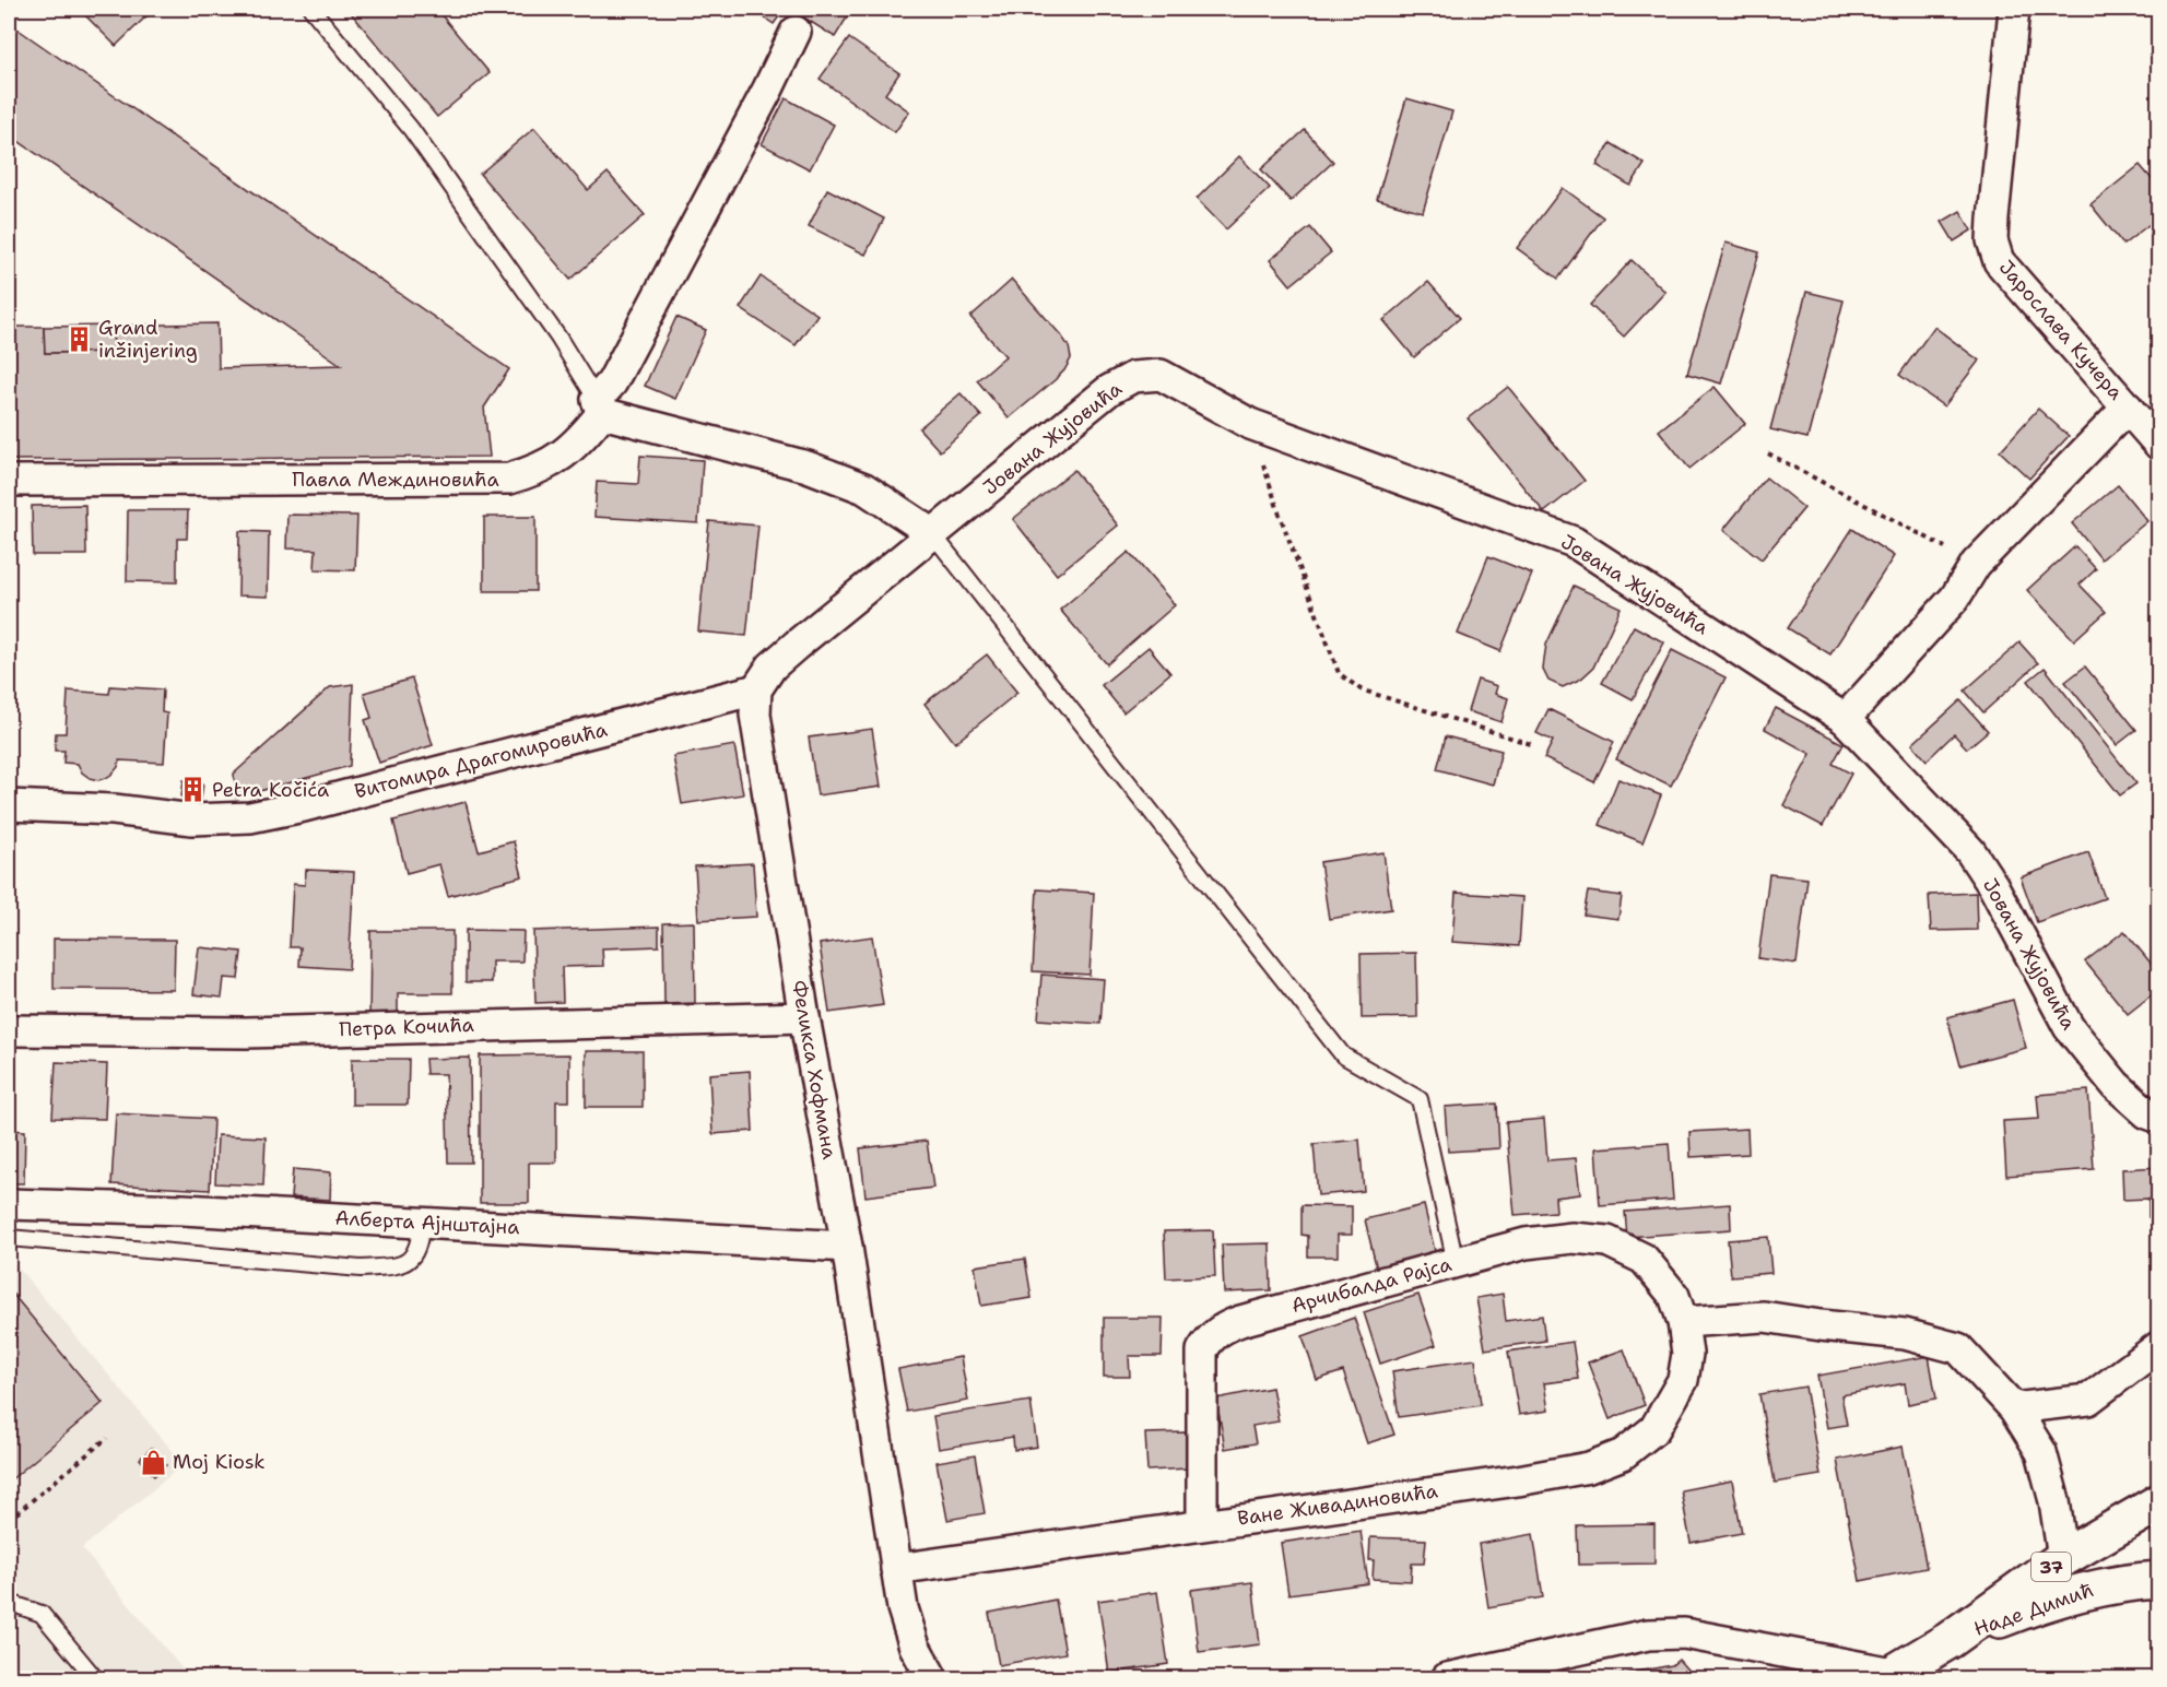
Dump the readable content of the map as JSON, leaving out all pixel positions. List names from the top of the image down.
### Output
{
  "streets": {
    "main road": ["37", "Наде Димић"],
    "street": [
      "Јарослава Кучера",
      "Јована Жујовића",
      "Павла Междиновића",
      "Витомира Драгомировића",
      "Петра Кочића",
      "Феликса Хофмана",
      "Алберта Ајнштајна",
      "Арчибалда Рајса",
      "Ване Живадиновића"
    ]
  },
  "crossings": [
    ["Витомира Драгомировића", "Феликса Хофмана"],
    ["Петра Кочића", "Феликса Хофмана"],
    ["Феликса Хофмана", "Алберта Ајнштајна"],
    ["Феликса Хофмана", "Ване Живадиновића"],
    ["Арчибалда Рајса", "Ване Живадиновића"]
  ],
  "places": {
    "building": ["Grand inžinjering", "Petra Kočića"],
    "shop": ["Moj Kiosk"]
  }
}
